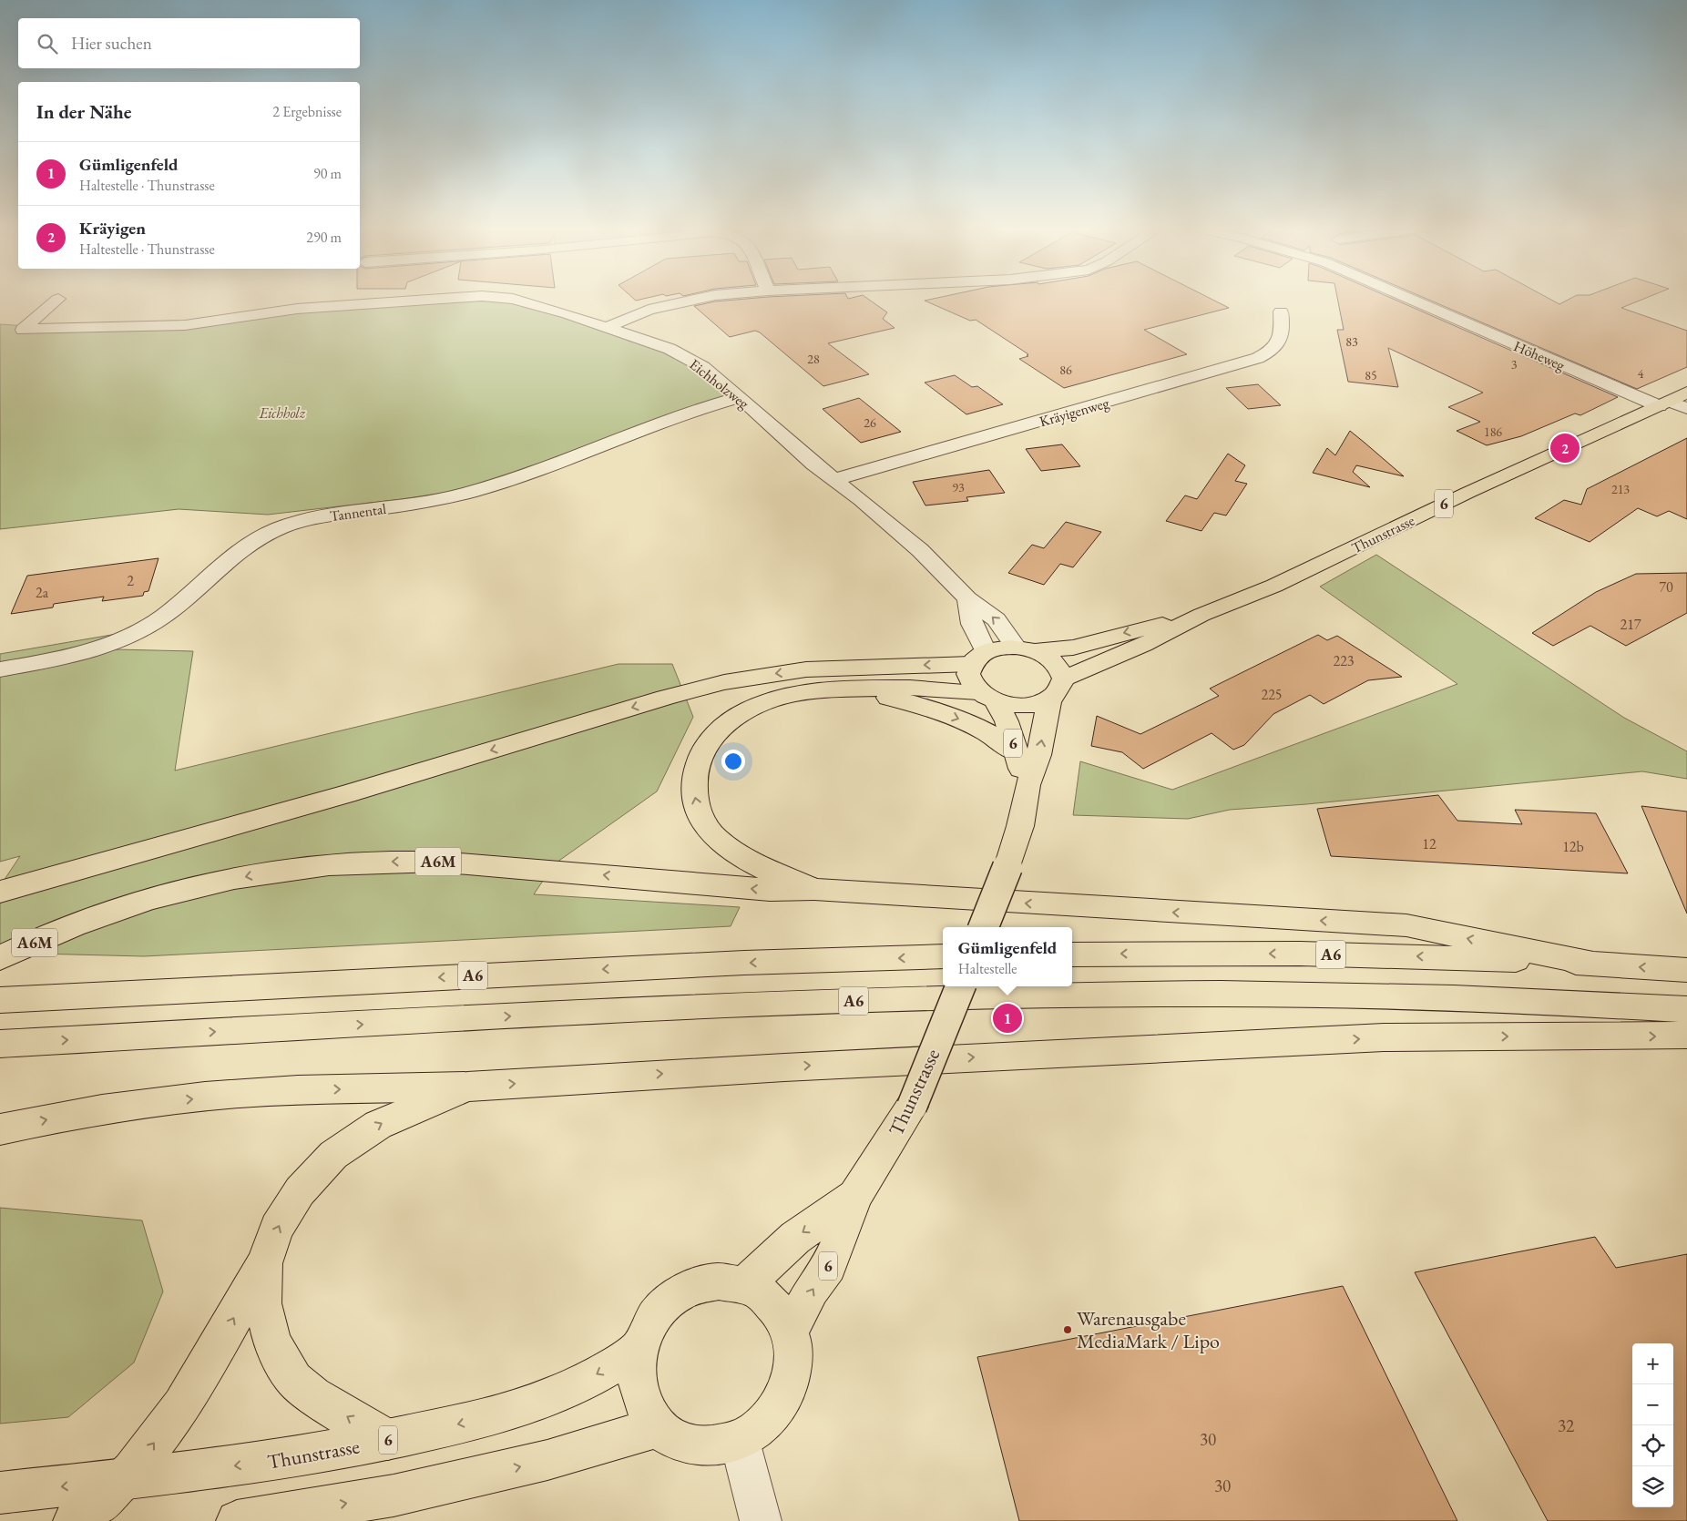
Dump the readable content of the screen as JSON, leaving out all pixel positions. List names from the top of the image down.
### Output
{
  "streets": {
    "main road": [
      "6",
      "Thunstrasse",
      "A6M",
      "A6"
    ],
    "street": [
      "Höheweg",
      "Eichholzweg",
      "Kräyigenweg",
      "Tannental"
    ]
  },
  "crossings": [
    ["Höheweg", "Thunstrasse"],
    ["Eichholzweg", "Kräyigenweg"],
    ["Eichholzweg", "6"],
    ["Eichholzweg", "Tannental"],
    ["Eichholzweg", "Thunstrasse"],
    ["6", "Thunstrasse"]
  ],
  "parks": ["Eichholz"],
  "places": ["Warenausgabe MediaMark / Lipo"],
  "house_numbers": [
    "83",
    "28",
    "3",
    "86",
    "4",
    "85",
    "26",
    "186",
    "93",
    "213",
    "2",
    "70",
    "2a",
    "217",
    "223",
    "225",
    "12",
    "12b",
    "32",
    "30",
    "30"
  ],
  "page": {
    "search": "Hier suchen",
    "heading": ["In der Nähe", "2 Ergebnisse"],
    "list": [
      {
        "mark": "1",
        "name": "Gümligenfeld",
        "note": "Haltestelle · Thunstrasse",
        "value": "90 m"
      },
      {
        "mark": "2",
        "name": "Kräyigen",
        "note": "Haltestelle · Thunstrasse",
        "value": "290 m"
      }
    ],
    "pins": ["2", "1"],
    "popup": ["Gümligenfeld", "Haltestelle"],
    "map_buttons": ["+", "−"]
  }
}
